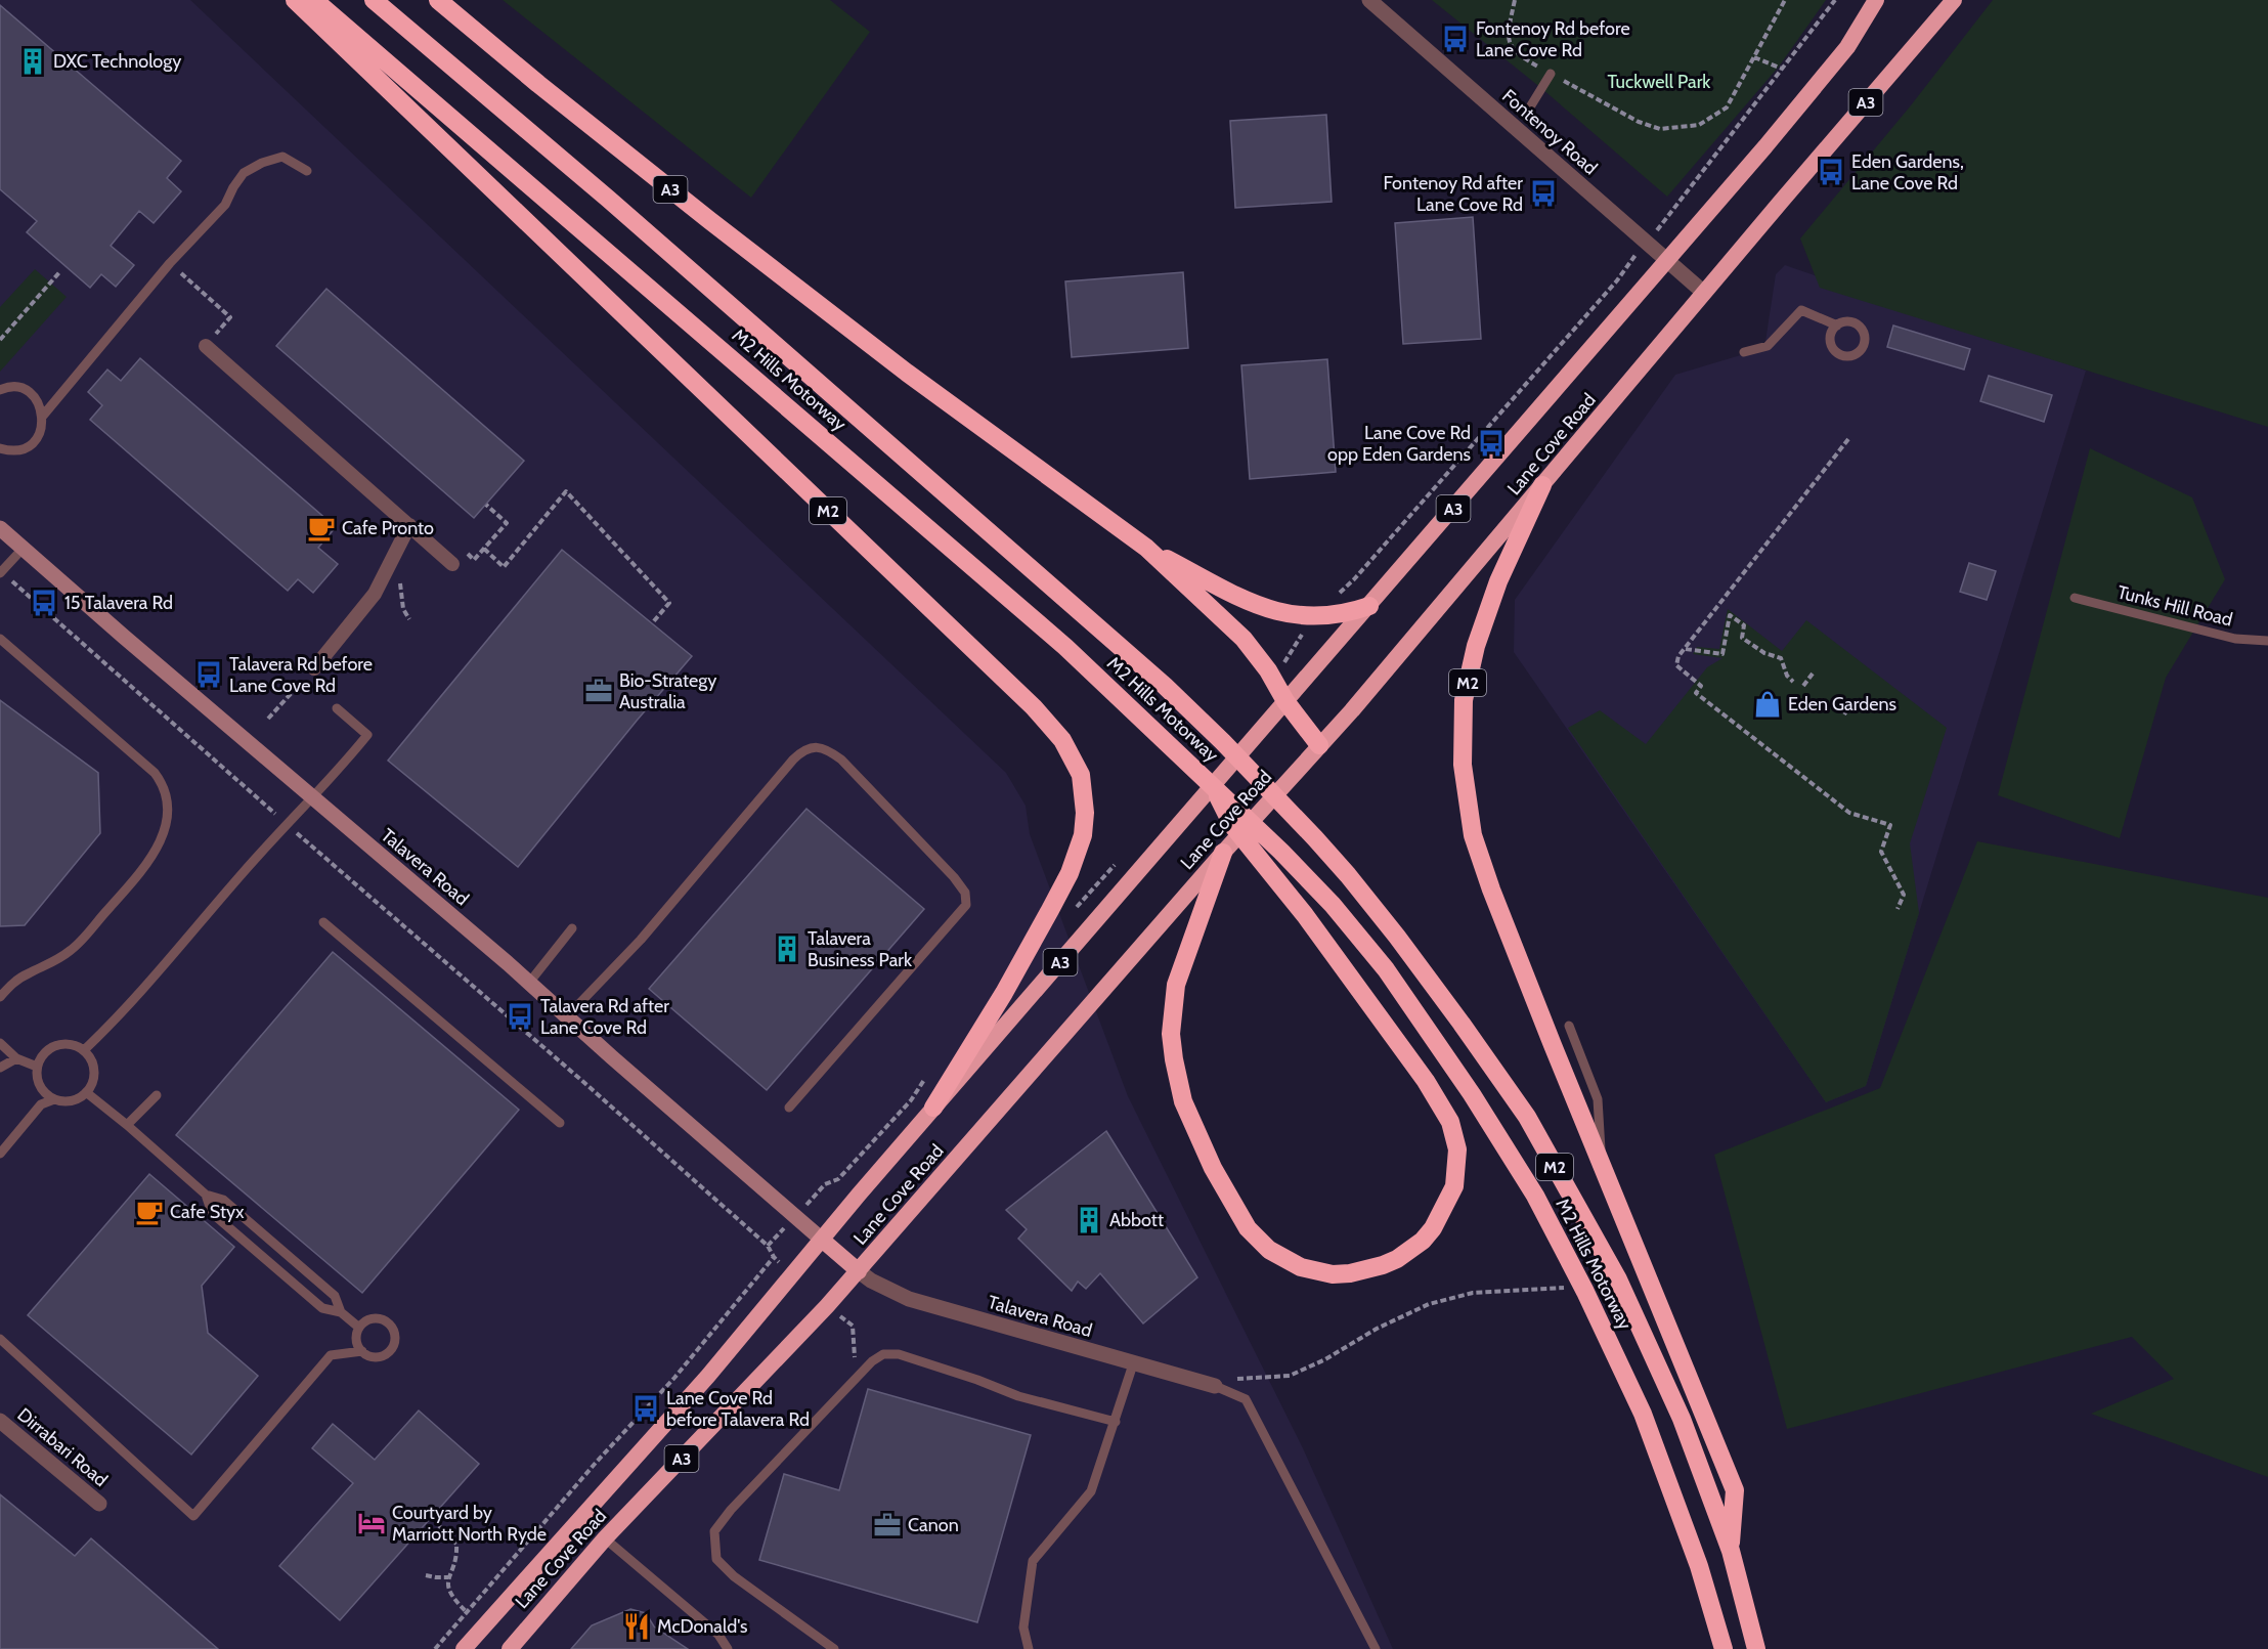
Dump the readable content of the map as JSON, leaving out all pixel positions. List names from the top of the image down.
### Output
{
  "streets": {
    "highway": [
      "A3",
      "M2 Hills Motorway",
      "Lane Cove Road",
      "M2"
    ],
    "main road": ["Talavera Road"],
    "street": ["Fontenoy Road", "Dirrabari Road"],
    "lane": ["Tunks Hill Road"]
  },
  "crossings": [
    ["A3", "Lane Cove Road"],
    ["Fontenoy Road", "Lane Cove Road"],
    ["M2 Hills Motorway", "M2"],
    ["Lane Cove Road", "M2"],
    ["Lane Cove Road", "Talavera Road"]
  ],
  "parks": ["Tuckwell Park"],
  "places": {
    "bus stop": [
      "Fontenoy Rd before Lane Cove Rd",
      "Eden Gardens, Lane Cove Rd",
      "Fontenoy Rd after Lane Cove Rd",
      "Lane Cove Rd opp Eden Gardens",
      "15 Talavera Rd",
      "Talavera Rd before Lane Cove Rd",
      "Talavera Rd after Lane Cove Rd",
      "Lane Cove Rd before Talavera Rd"
    ],
    "building": ["DXC Technology", "Talavera Business Park", "Abbott"],
    "cafe": ["Cafe Pronto", "Cafe Styx"],
    "office": ["Bio-Strategy Australia", "Canon"],
    "shop": ["Eden Gardens"],
    "hotel": ["Courtyard by Marriott North Ryde"],
    "restaurant": ["McDonald's"]
  }
}
